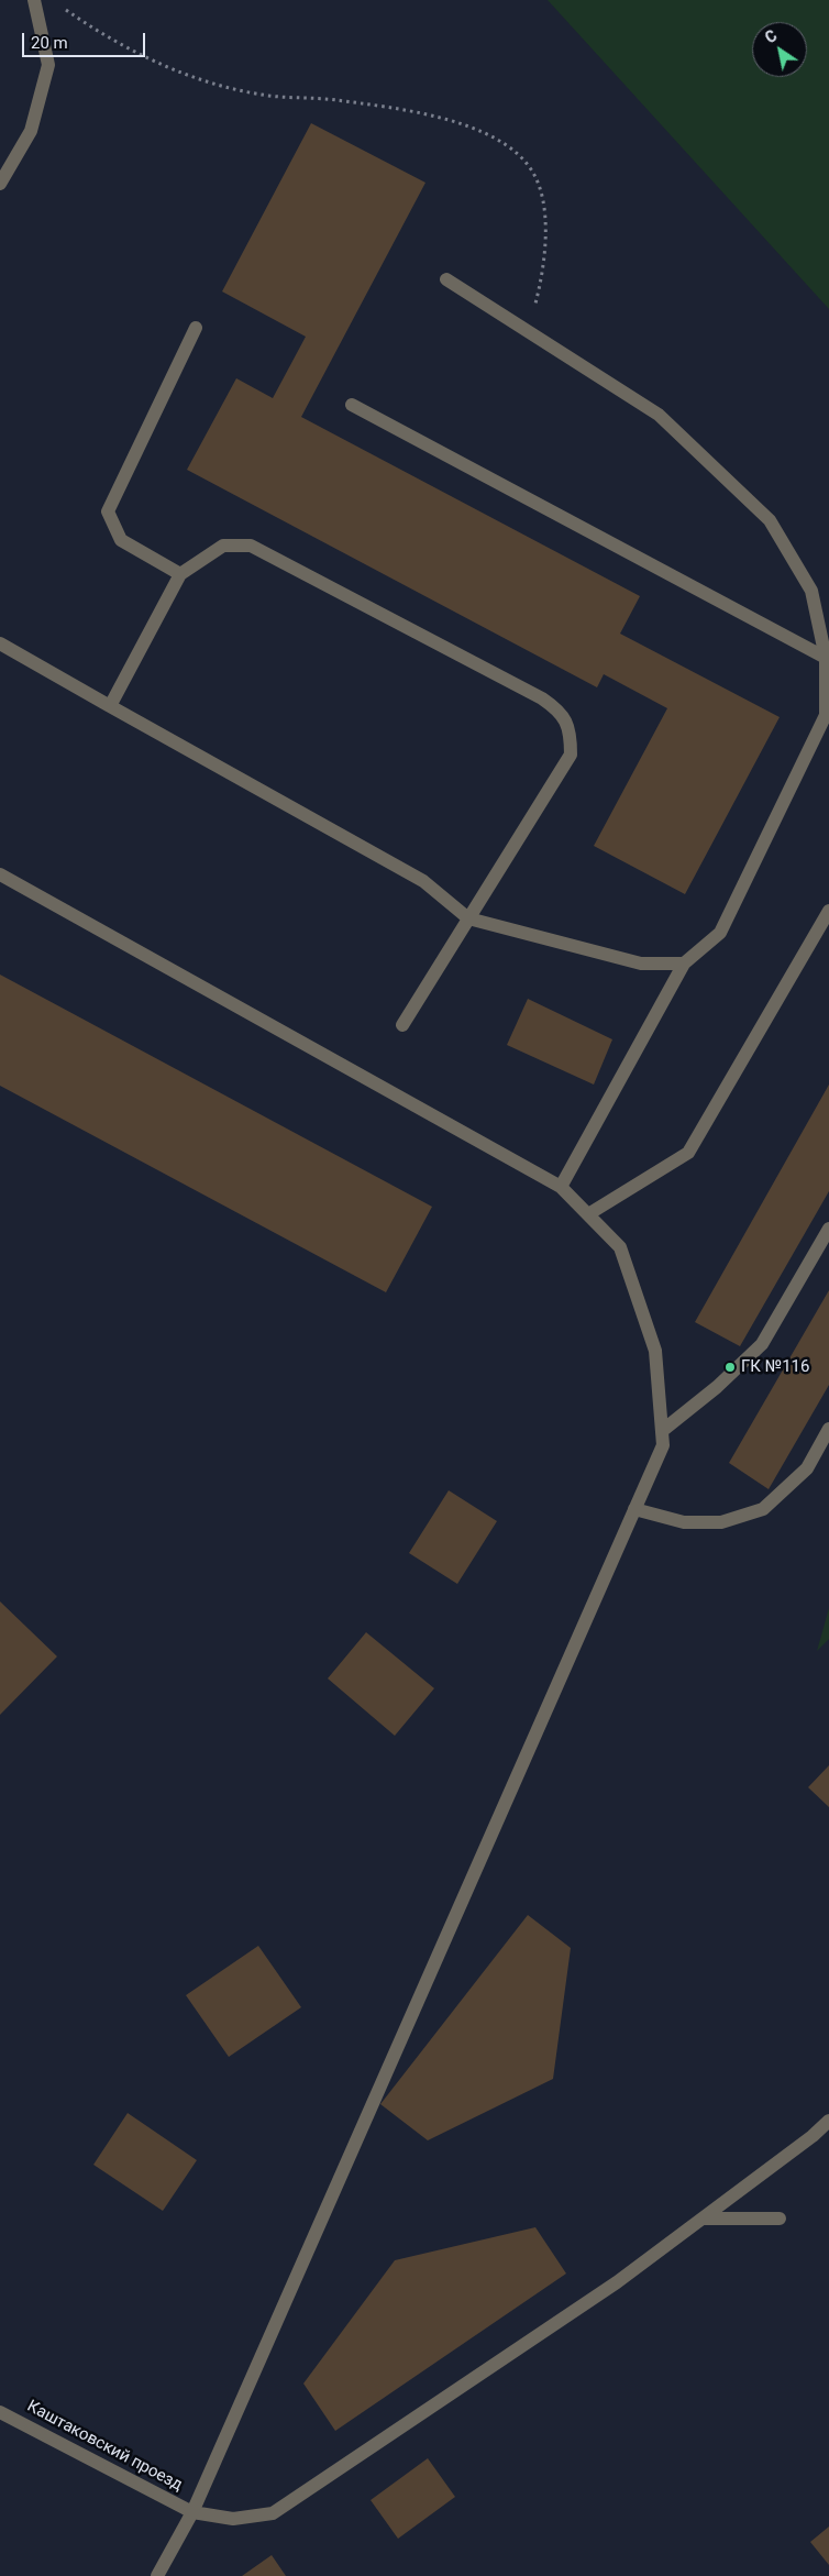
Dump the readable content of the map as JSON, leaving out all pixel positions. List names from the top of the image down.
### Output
{
  "streets": {
    "street": ["Каштаковский проезд"]
  },
  "places": ["ГК №116"],
  "scale_bar": "20 m",
  "north": "top left"
}
